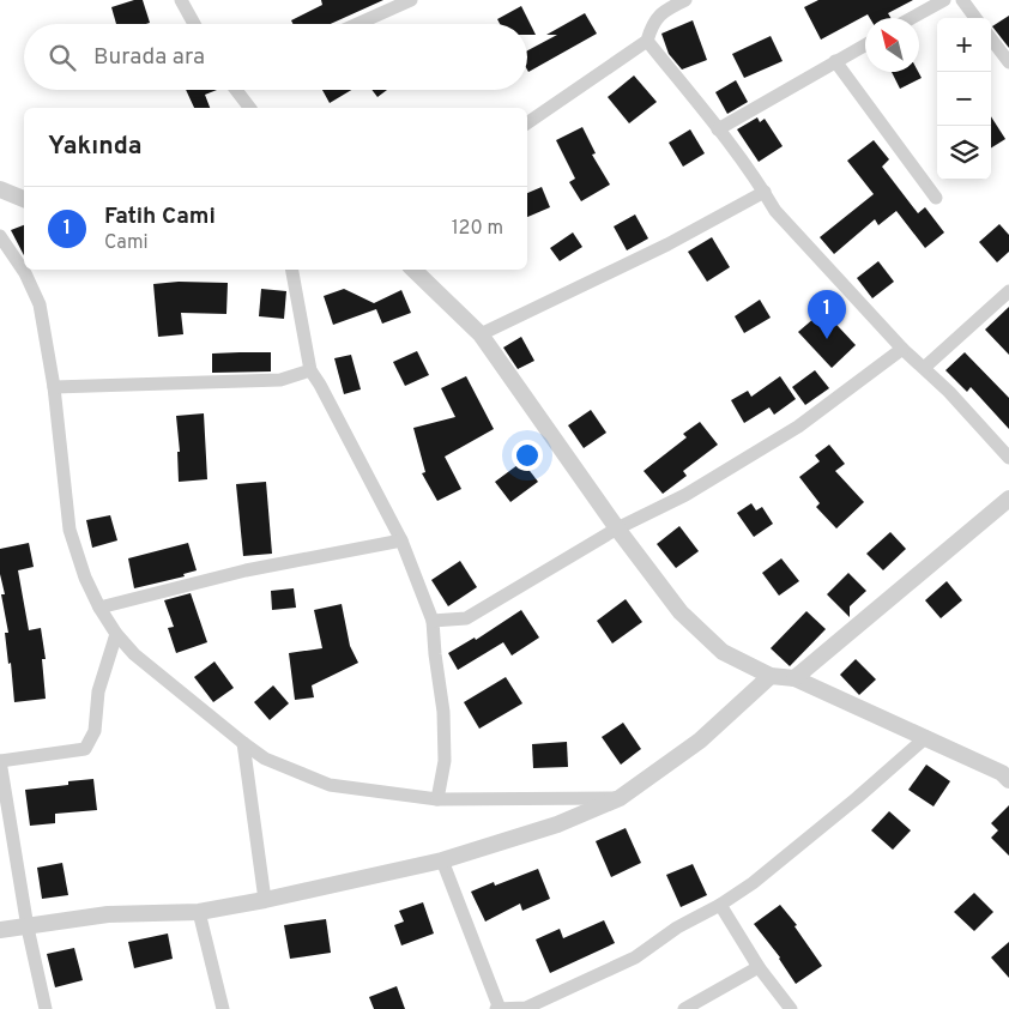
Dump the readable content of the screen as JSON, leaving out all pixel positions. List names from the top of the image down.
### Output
{
  "north": "top left",
  "page": {
    "map_buttons": ["+", "−"],
    "search": "Burada ara",
    "heading": "Yakında",
    "list": [
      {
        "mark": "1",
        "name": "Fatih Cami",
        "note": "Cami",
        "value": "120 m"
      }
    ],
    "pins": "1"
  }
}
